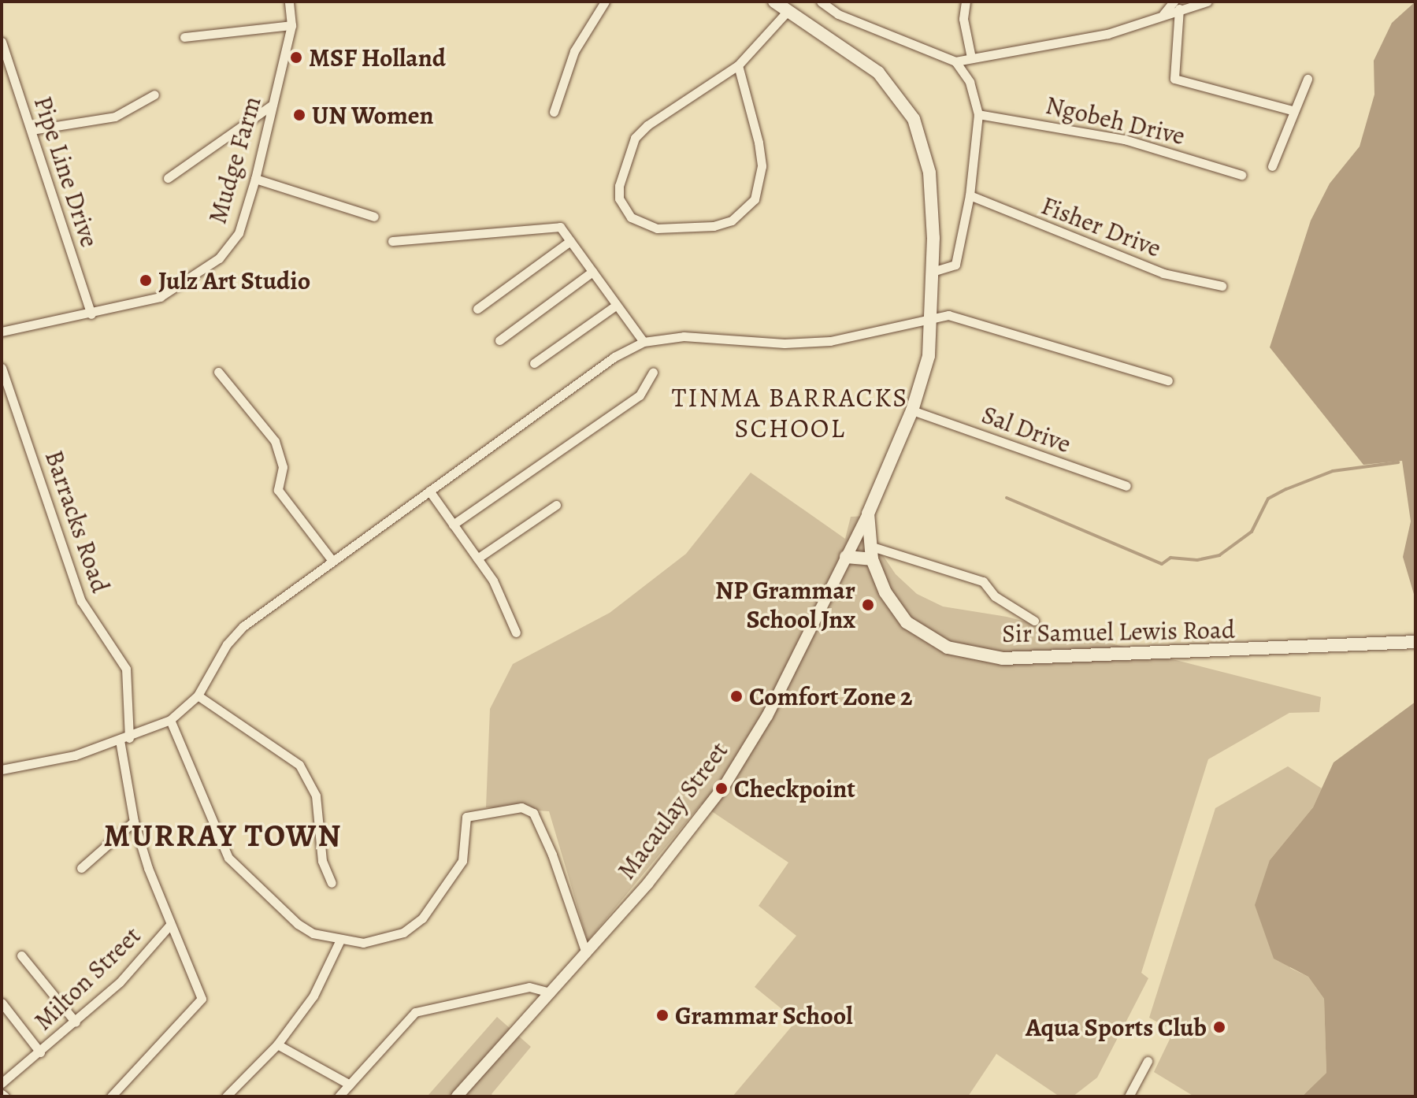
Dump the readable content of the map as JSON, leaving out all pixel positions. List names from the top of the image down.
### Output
{
  "streets": {
    "main road": ["Sir Samuel Lewis Road"],
    "street": [
      "Ngobeh Drive",
      "Mudge Farm",
      "Pipe Line Drive",
      "Fisher Drive",
      "Sal Drive",
      "Barracks Road",
      "Macaulay Street",
      "Milton Street"
    ]
  },
  "crossings": [
    ["Mudge Farm", "Pipe Line Drive"],
    ["Sal Drive", "Sir Samuel Lewis Road"],
    ["Barracks Road", "Milton Street"],
    ["Sir Samuel Lewis Road", "Macaulay Street"]
  ],
  "districts": ["TINMA BARRACKS SCHOOL", "MURRAY TOWN"],
  "places": [
    "MSF Holland",
    "UN Women",
    "Julz Art Studio",
    "NP Grammar School Jnx",
    "Comfort Zone 2",
    "Checkpoint",
    "Grammar School",
    "Aqua Sports Club"
  ]
}
